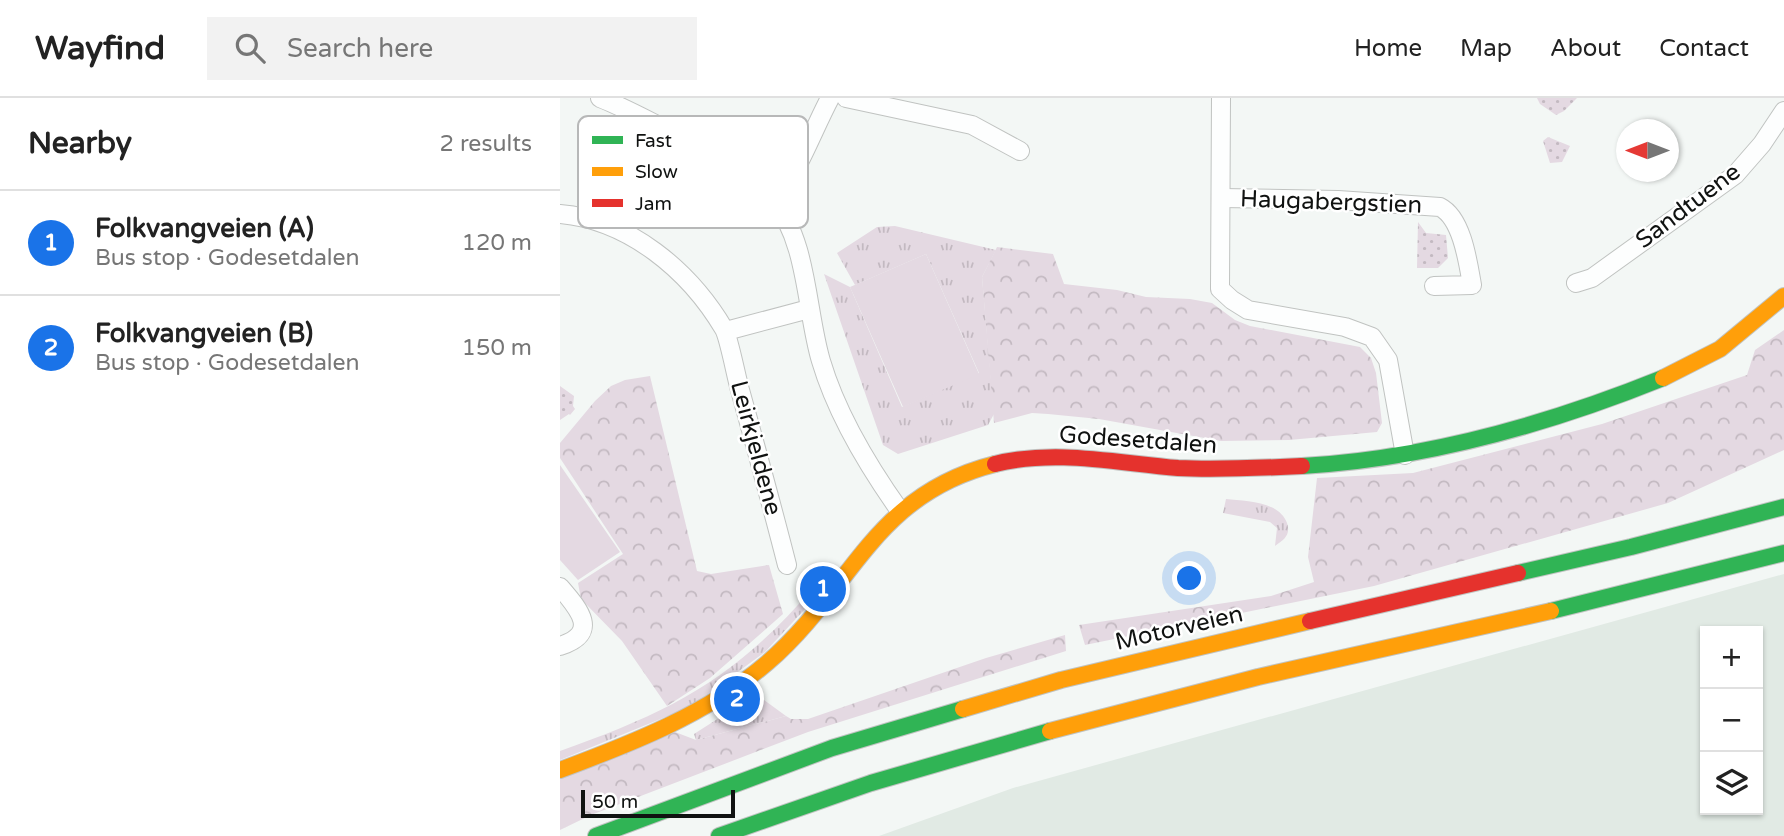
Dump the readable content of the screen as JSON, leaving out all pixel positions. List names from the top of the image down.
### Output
{
  "streets": {
    "main road": ["Godesetdalen", "Motorveien"],
    "street": ["Haugabergstien", "Sandtuene", "Leirkjeldene"]
  },
  "legend": ["Fast", "Slow", "Jam"],
  "scale_bar": "50 m",
  "north": "left",
  "page": {
    "header": "Wayfind",
    "search": "Search here",
    "nav": [
      "Home",
      "Map",
      "About",
      "Contact"
    ],
    "heading": ["Nearby", "2 results"],
    "list": [
      {
        "mark": "1",
        "name": "Folkvangveien (A)",
        "note": "Bus stop · Godesetdalen",
        "value": "120 m"
      },
      {
        "mark": "2",
        "name": "Folkvangveien (B)",
        "note": "Bus stop · Godesetdalen",
        "value": "150 m"
      }
    ],
    "pins": ["1", "2"],
    "map_buttons": ["+", "−"],
    "scale": "50 m"
  }
}
